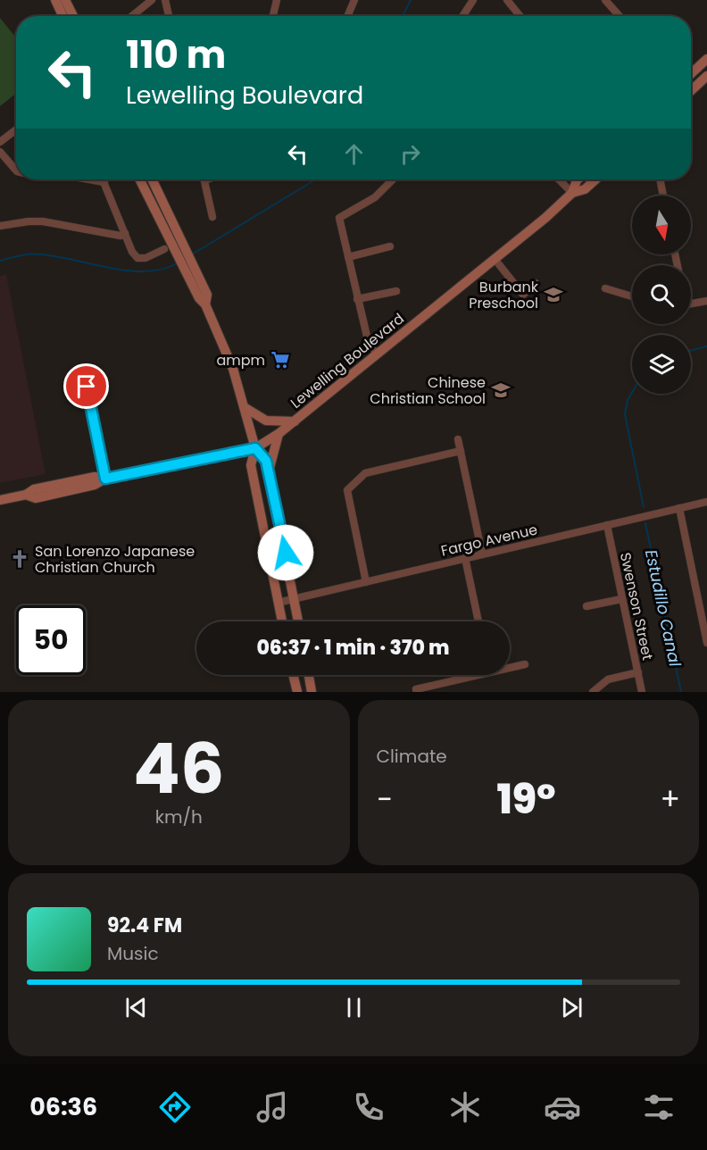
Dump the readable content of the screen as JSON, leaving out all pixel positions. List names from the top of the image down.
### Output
{
  "streets": {
    "main road": ["Lewelling Boulevard"],
    "street": ["Fargo Avenue", "Swenson Street"]
  },
  "crossings": [
    ["Fargo Avenue", "Swenson Street"]
  ],
  "water": ["Estudillo Canal"],
  "places": {
    "school or university": ["Burbank Preschool", "Chinese Christian School"],
    "supermarket": ["ampm"],
    "church": ["San Lorenzo Japanese Christian Church"]
  },
  "north": "bottom",
  "page": {
    "turn": ["110 m", "Lewelling Boulevard"],
    "limit": "50",
    "trip": "06:37 · 1 min · 370 m",
    "tile": [
      ["46", "km/h"],
      "Climate"
    ],
    "heat": ["−", "19°", "+"],
    "song": ["92.4 FM", "Music"],
    "tabs": "06:36"
  }
}
